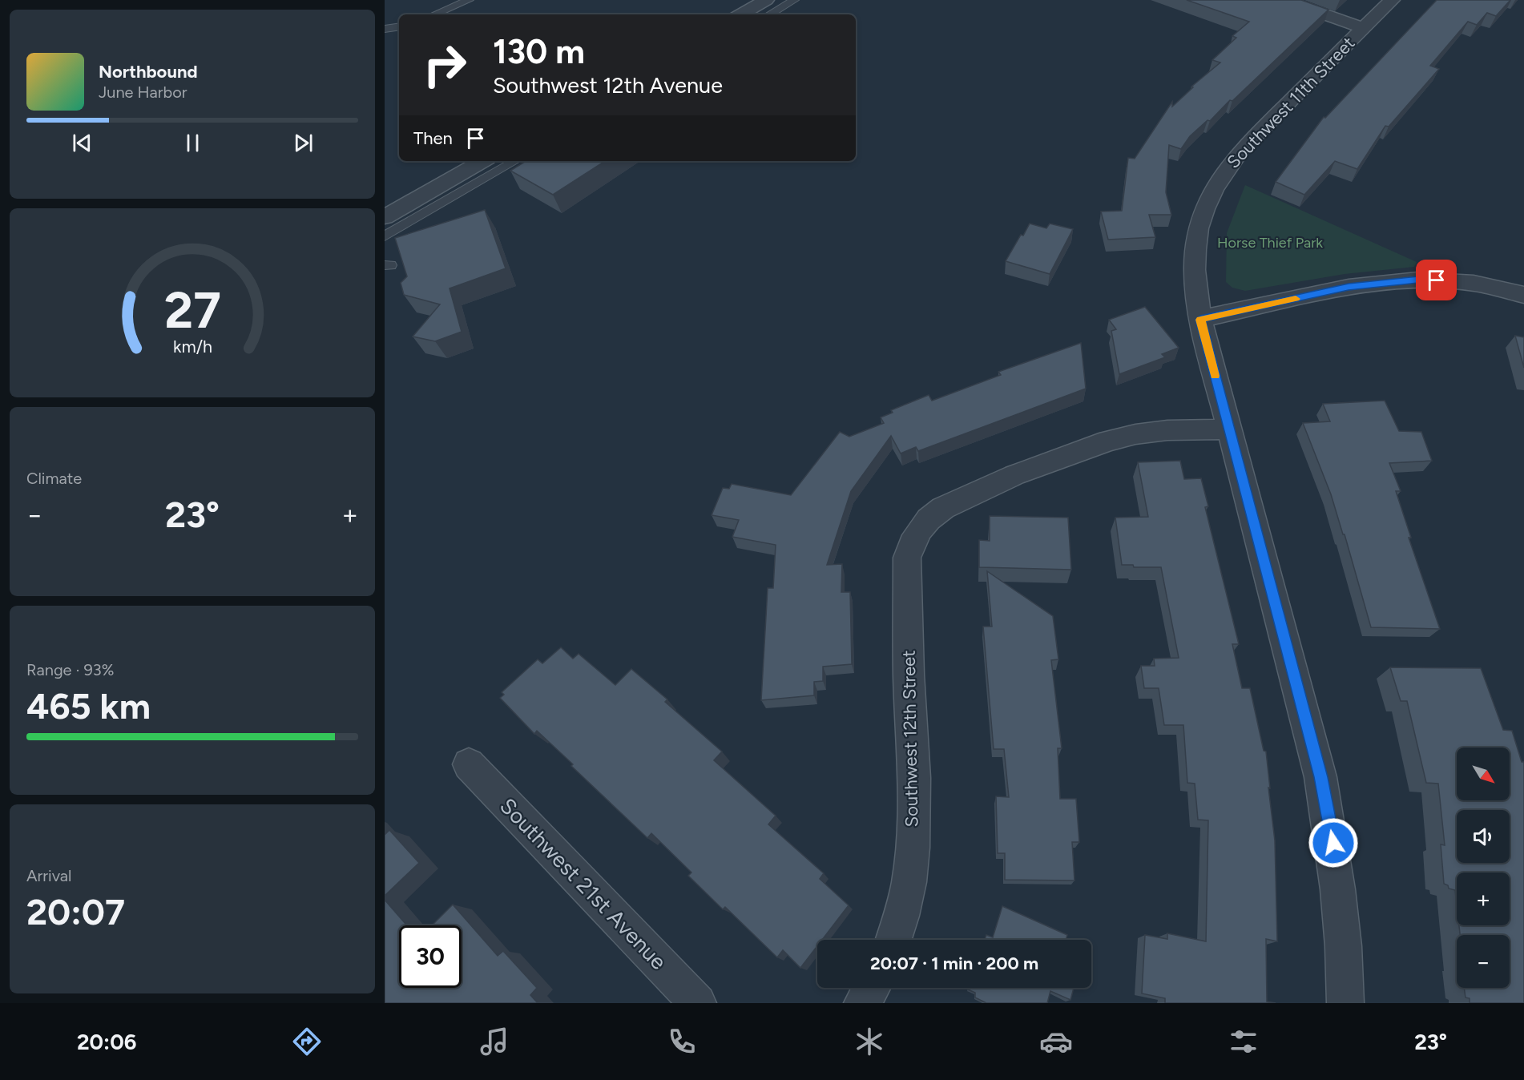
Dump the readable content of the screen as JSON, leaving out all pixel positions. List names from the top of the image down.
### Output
{
  "streets": {
    "street": ["Southwest 11th Street", "Southwest 12th Street", "Southwest 21st Avenue"]
  },
  "crossings": [
    ["Southwest 11th Street", "Southwest 12th Street"]
  ],
  "parks": ["Horse Thief Park"],
  "north": "bottom right",
  "page": {
    "turn": ["130 m", "Southwest 12th Avenue"],
    "song": ["Northbound", "June Harbor"],
    "then": "Then",
    "tile": [
      "Climate",
      ["Range · 93%", "465 km"],
      ["Arrival", "20:07"]
    ],
    "heat": ["−", "23°", "+"],
    "map_buttons": ["+", "−"],
    "limit": "30",
    "trip": "20:07 · 1 min · 200 m",
    "tabs": ["20:06", "23°"],
    "gauge": ["27", "km/h"]
  }
}
